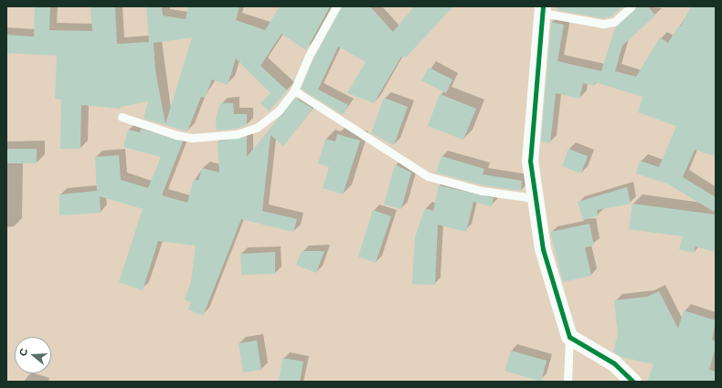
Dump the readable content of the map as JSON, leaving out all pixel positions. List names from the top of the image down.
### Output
{
  "north": "left"
}
